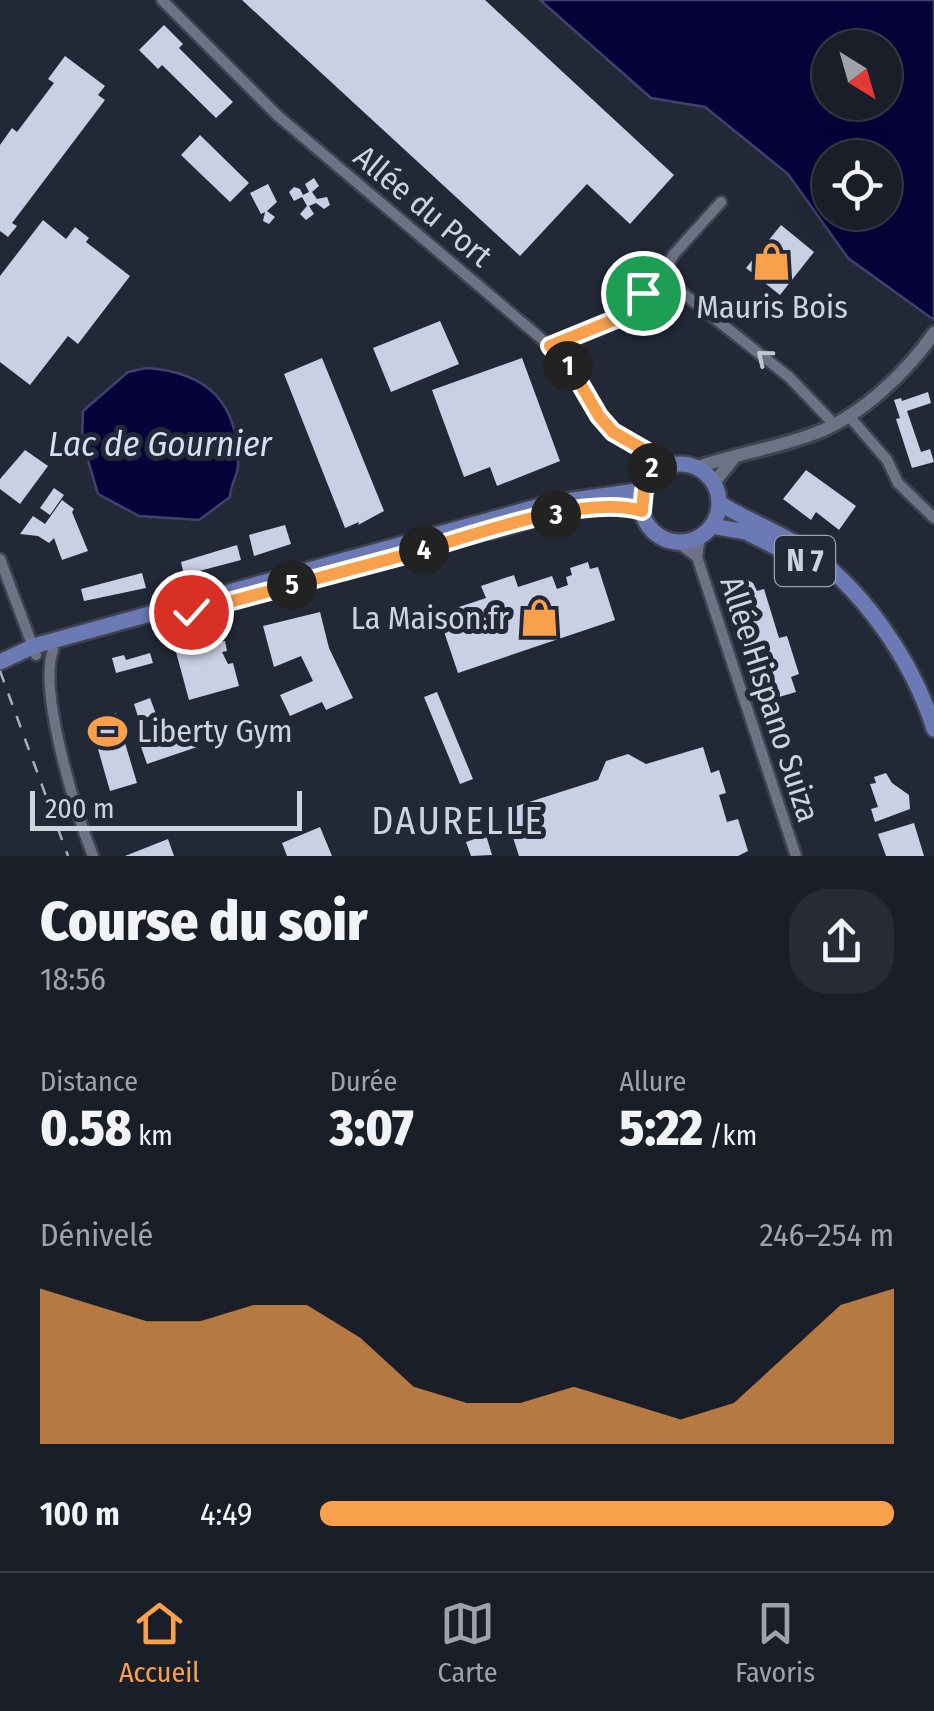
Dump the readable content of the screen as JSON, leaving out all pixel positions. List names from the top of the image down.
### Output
{
  "streets": {
    "main road": ["N 7"],
    "street": ["Allée du Port", "Allée Hispano Suiza"]
  },
  "crossings": [
    ["Allée du Port", "N 7"],
    ["Allée du Port", "Allée Hispano Suiza"],
    ["N 7", "Allée Hispano Suiza"]
  ],
  "districts": ["DAURELLE"],
  "water": ["Lac de Gournier"],
  "places": {
    "shop": ["Mauris Bois", "La Maison.fr"],
    "sports": ["Liberty Gym"]
  },
  "scale_bar": "200 m",
  "north": "bottom right",
  "page": {
    "pins": [
      "1",
      "2",
      "3",
      "4",
      "5"
    ],
    "scale": "200 m",
    "heading": ["Course du soir", "18:56"],
    "stats": [
      ["Distance", "0.58 km"],
      ["Durée", "3:07"],
      ["Allure", "5:22 /km"]
    ],
    "chart": ["Dénivelé", "246–254 m"],
    "list": [
      {
        "name": "100 m",
        "note": "4:49"
      }
    ],
    "tabs": ["Accueil", "Carte", "Favoris"]
  }
}
